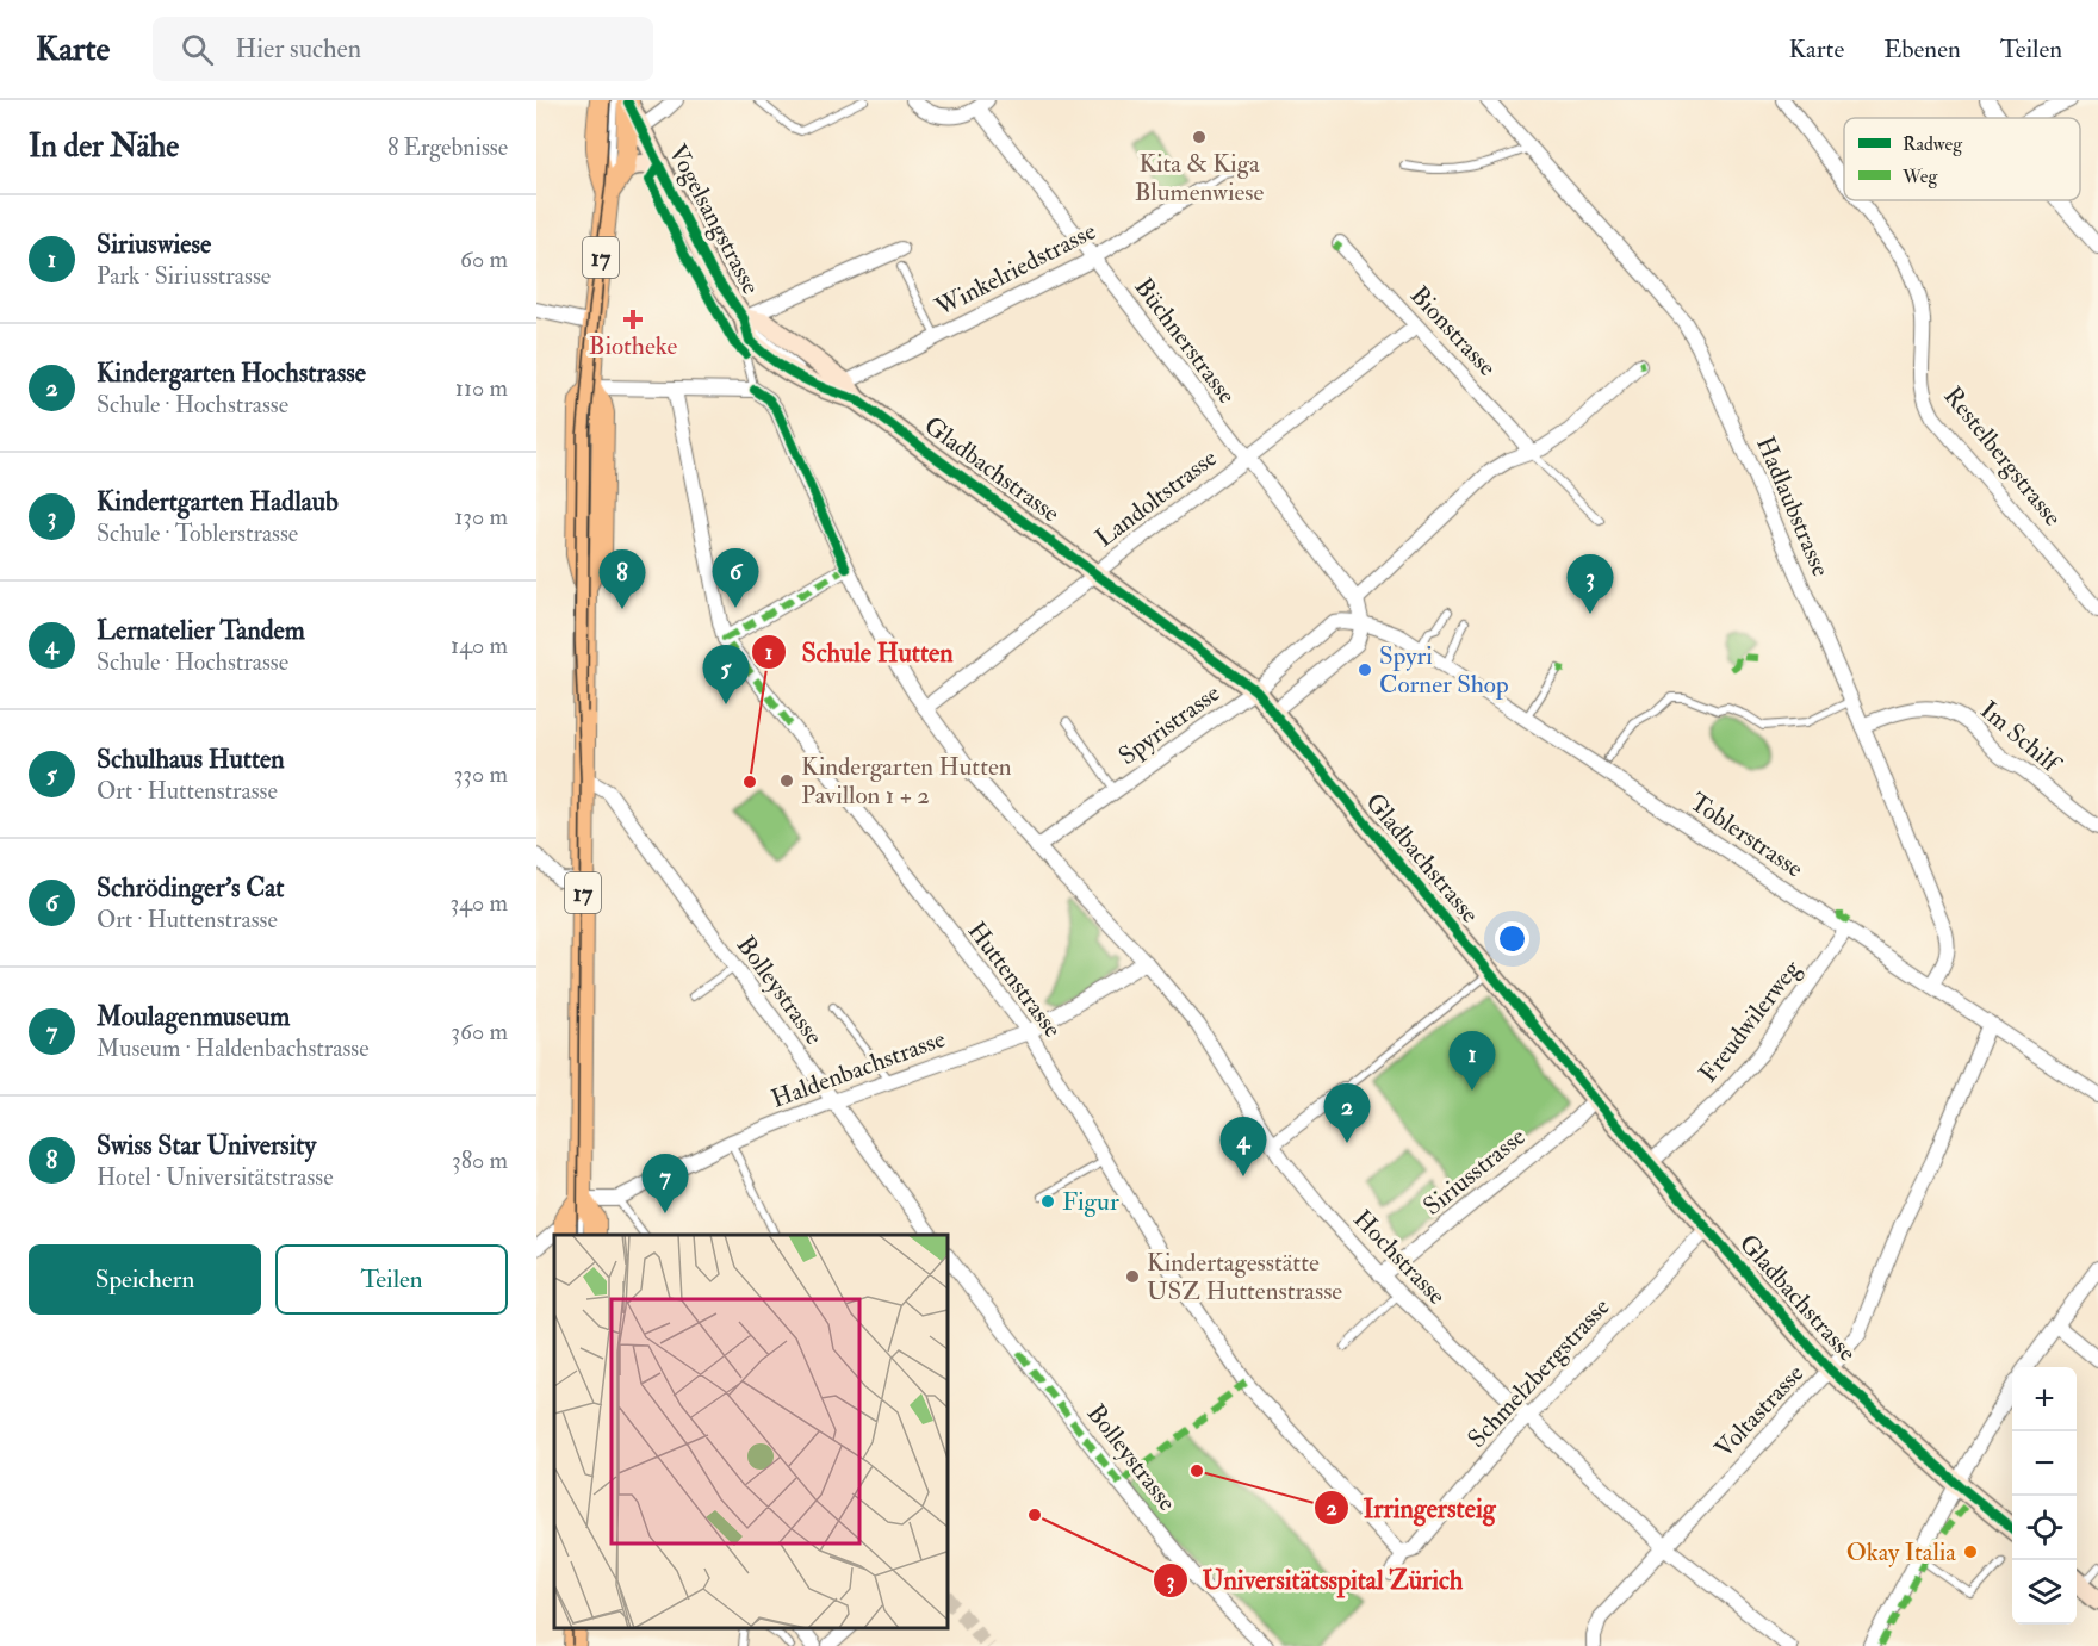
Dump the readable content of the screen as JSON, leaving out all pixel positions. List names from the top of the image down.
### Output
{
  "streets": {
    "main road": ["17"],
    "street": [
      "Vogelsangstrasse",
      "Winkelriedstrasse",
      "Bionstrasse",
      "Büchnerstrasse",
      "Restelbergstrasse",
      "Gladbachstrasse",
      "Landoltstrasse",
      "Hadlaubstrasse",
      "Spyristrasse",
      "Im Schilf",
      "Toblerstrasse",
      "Huttenstrasse",
      "Bolleystrasse",
      "Freudwilerweg",
      "Haldenbachstrasse",
      "Siriusstrasse",
      "Hochstrasse",
      "Schmelzbergstrasse",
      "Voltastrasse"
    ]
  },
  "crossings": [
    ["Vogelsangstrasse", "17"],
    ["Vogelsangstrasse", "Gladbachstrasse"],
    ["17", "Bolleystrasse"],
    ["17", "Haldenbachstrasse"],
    ["Winkelriedstrasse", "Büchnerstrasse"],
    ["Winkelriedstrasse", "Gladbachstrasse"],
    ["Bionstrasse", "Landoltstrasse"],
    ["Büchnerstrasse", "Landoltstrasse"],
    ["Gladbachstrasse", "Landoltstrasse"],
    ["Gladbachstrasse", "Spyristrasse"],
    ["Gladbachstrasse", "Freudwilerweg"],
    ["Gladbachstrasse", "Siriusstrasse"],
    ["Gladbachstrasse", "Schmelzbergstrasse"],
    ["Gladbachstrasse", "Voltastrasse"],
    ["Hadlaubstrasse", "Im Schilf"],
    ["Hadlaubstrasse", "Toblerstrasse"],
    ["Spyristrasse", "Toblerstrasse"],
    ["Spyristrasse", "Hochstrasse"],
    ["Toblerstrasse", "Freudwilerweg"],
    ["Toblerstrasse", "Voltastrasse"],
    ["Huttenstrasse", "Haldenbachstrasse"],
    ["Huttenstrasse", "Schmelzbergstrasse"],
    ["Bolleystrasse", "Haldenbachstrasse"],
    ["Haldenbachstrasse", "Hochstrasse"],
    ["Siriusstrasse", "Hochstrasse"],
    ["Hochstrasse", "Schmelzbergstrasse"],
    ["Hochstrasse", "Voltastrasse"]
  ],
  "places": {
    "other": [
      "Kita & Kiga Blumenwiese",
      "Spyri Corner Shop",
      "Kindergarten Hutten Pavillon 1 + 2",
      "Schule Hutten",
      "Figur",
      "Kindertagesstätte USZ Huttenstrasse",
      "Irringersteig",
      "Universitätsspital Zürich",
      "Okay Italia"
    ],
    "health": ["Biotheke"]
  },
  "legend": ["Radweg", "Weg"],
  "page": {
    "header": "Karte",
    "search": "Hier suchen",
    "nav": ["Karte", "Ebenen", "Teilen"],
    "heading": ["In der Nähe", "8 Ergebnisse"],
    "list": [
      {
        "mark": "1",
        "name": "Siriuswiese",
        "note": "Park · Siriusstrasse",
        "value": "60 m"
      },
      {
        "mark": "2",
        "name": "Kindergarten Hochstrasse",
        "note": "Schule · Hochstrasse",
        "value": "110 m"
      },
      {
        "mark": "3",
        "name": "Kindertgarten Hadlaub",
        "note": "Schule · Toblerstrasse",
        "value": "130 m"
      },
      {
        "mark": "4",
        "name": "Lernatelier Tandem",
        "note": "Schule · Hochstrasse",
        "value": "140 m"
      },
      {
        "mark": "5",
        "name": "Schulhaus Hutten",
        "note": "Ort · Huttenstrasse",
        "value": "330 m"
      },
      {
        "mark": "6",
        "name": "Schrödinger's Cat",
        "note": "Ort · Huttenstrasse",
        "value": "340 m"
      },
      {
        "mark": "7",
        "name": "Moulagenmuseum",
        "note": "Museum · Haldenbachstrasse",
        "value": "360 m"
      },
      {
        "mark": "8",
        "name": "Swiss Star University",
        "note": "Hotel · Universitätstrasse",
        "value": "380 m"
      }
    ],
    "pins": [
      "6",
      "8",
      "3",
      "5",
      "1",
      "2",
      "4",
      "7"
    ],
    "buttons": ["Speichern", "Teilen"],
    "map_buttons": ["+", "−"]
  }
}
